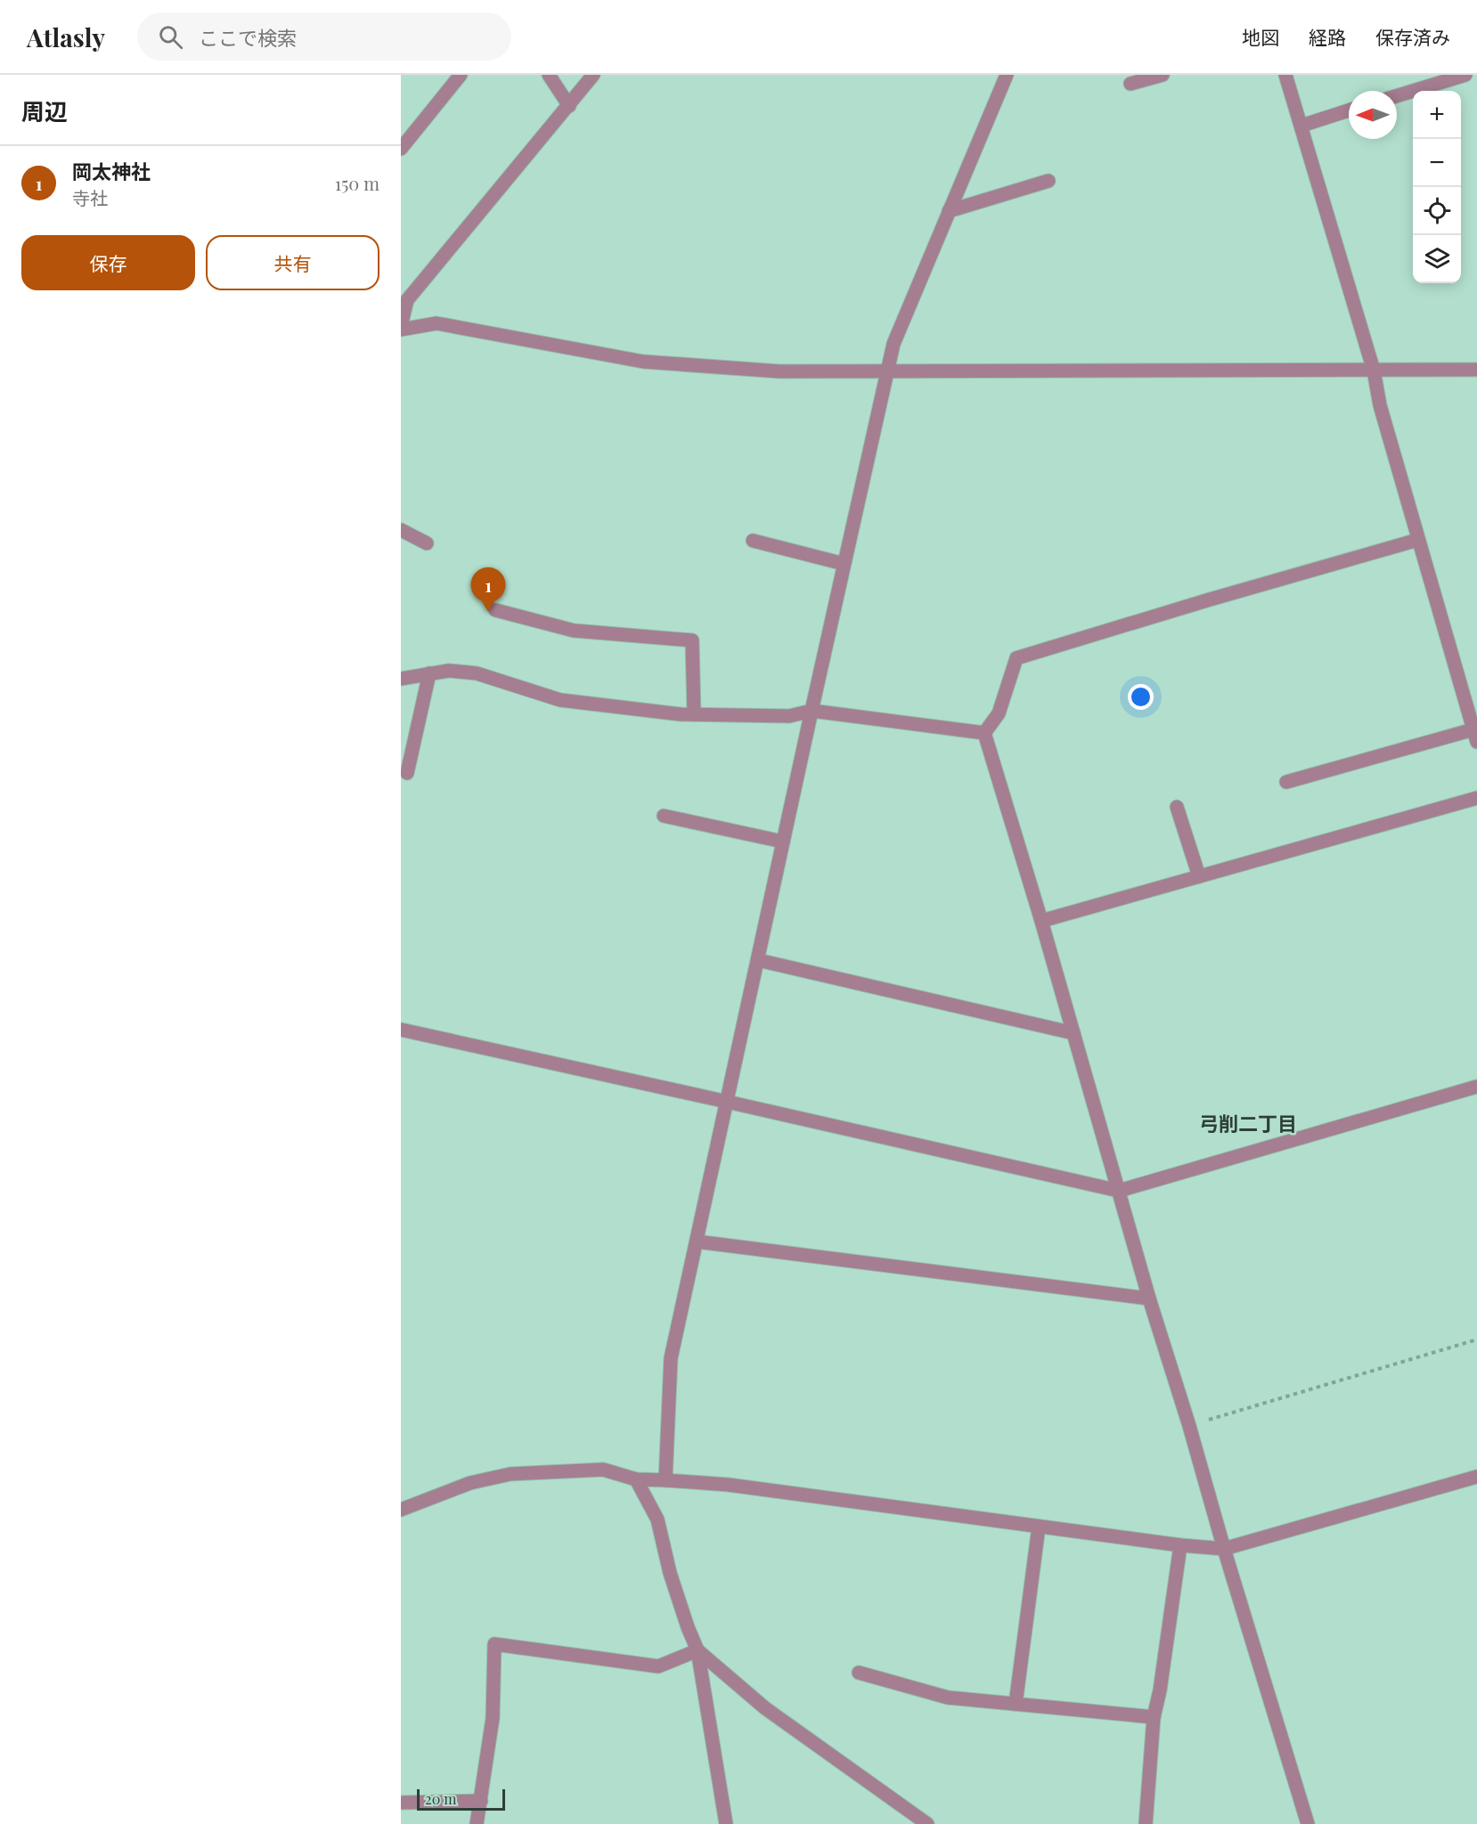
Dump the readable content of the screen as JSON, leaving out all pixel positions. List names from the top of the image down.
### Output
{
  "districts": ["弓削二丁目"],
  "scale_bar": "20 m",
  "north": "left",
  "page": {
    "header": "Atlasly",
    "search": "ここで検索",
    "nav": ["地図", "経路", "保存済み"],
    "heading": "周辺",
    "map_buttons": ["+", "−"],
    "list": [
      {
        "mark": "1",
        "name": "岡太神社",
        "note": "寺社",
        "value": "150 m"
      }
    ],
    "buttons": ["保存", "共有"],
    "pins": "1",
    "scale": "20 m"
  }
}
